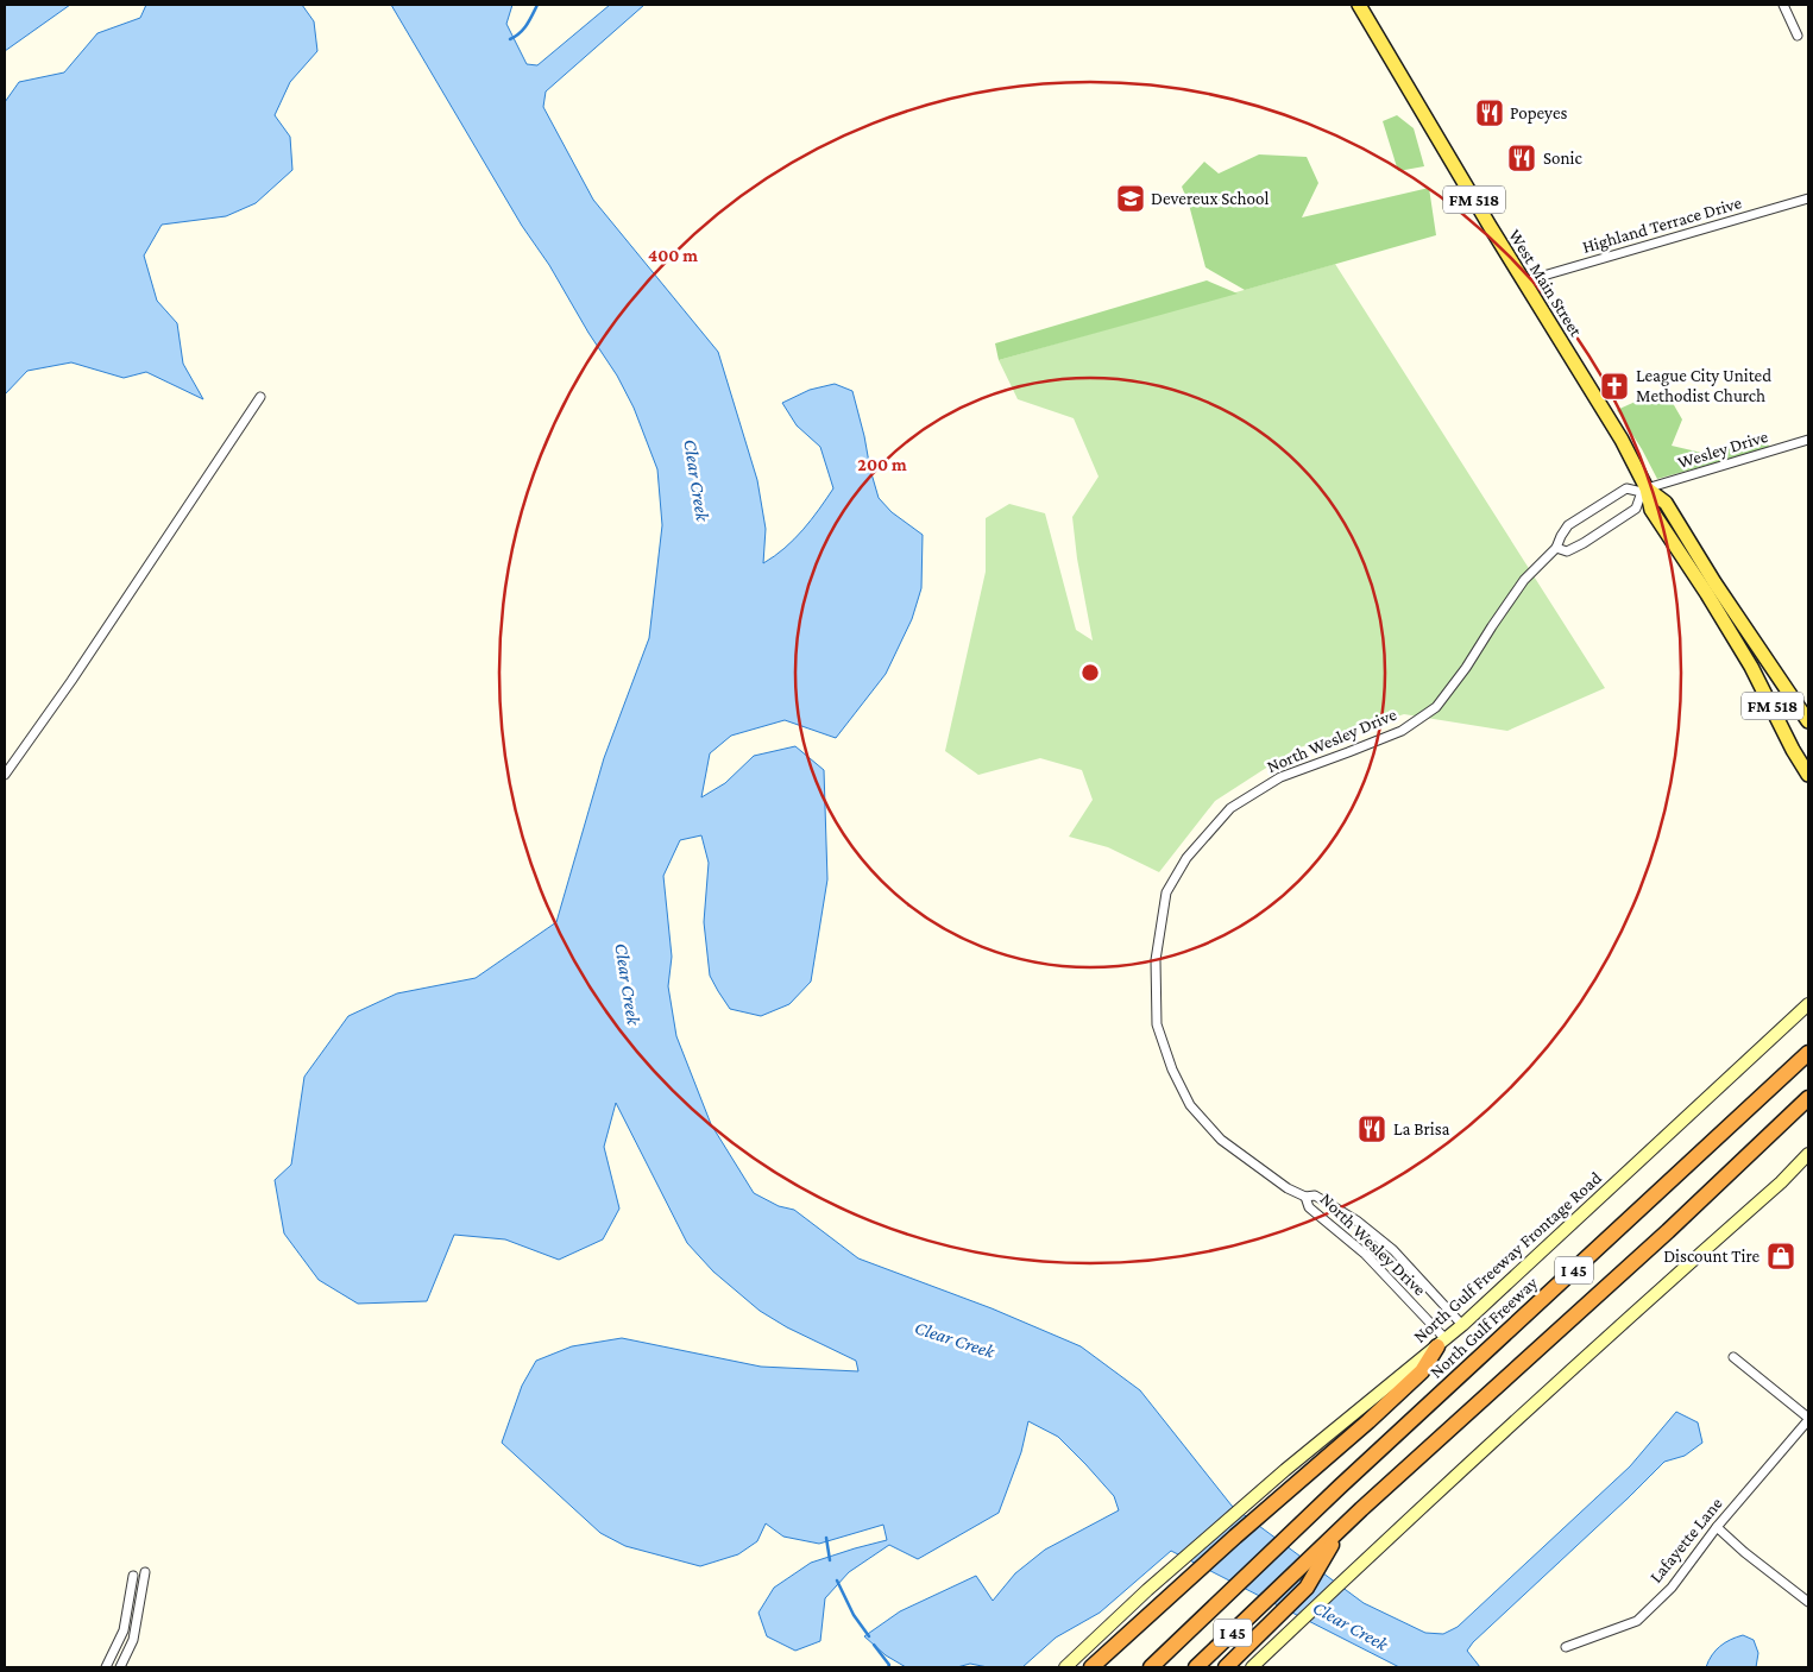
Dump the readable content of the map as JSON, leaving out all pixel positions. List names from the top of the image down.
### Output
{
  "streets": {
    "highway": ["I 45", "North Gulf Freeway"],
    "main road": ["FM 518", "West Main Street", "North Gulf Freeway Frontage Road"],
    "street": [
      "Highland Terrace Drive",
      "Wesley Drive",
      "North Wesley Drive",
      "Lafayette Lane"
    ]
  },
  "crossings": [
    ["Highland Terrace Drive", "West Main Street"],
    ["West Main Street", "Wesley Drive"],
    ["West Main Street", "North Wesley Drive"],
    ["Wesley Drive", "North Wesley Drive"],
    ["North Wesley Drive", "North Gulf Freeway Frontage Road"],
    ["I 45", "North Gulf Freeway"]
  ],
  "water": ["Clear Creek"],
  "places": {
    "restaurant": ["Popeyes", "Sonic", "La Brisa"],
    "school or university": ["Devereux School"],
    "church": ["League City United Methodist Church"],
    "shop": ["Discount Tire"]
  },
  "rings": ["400 m", "200 m"]
}
